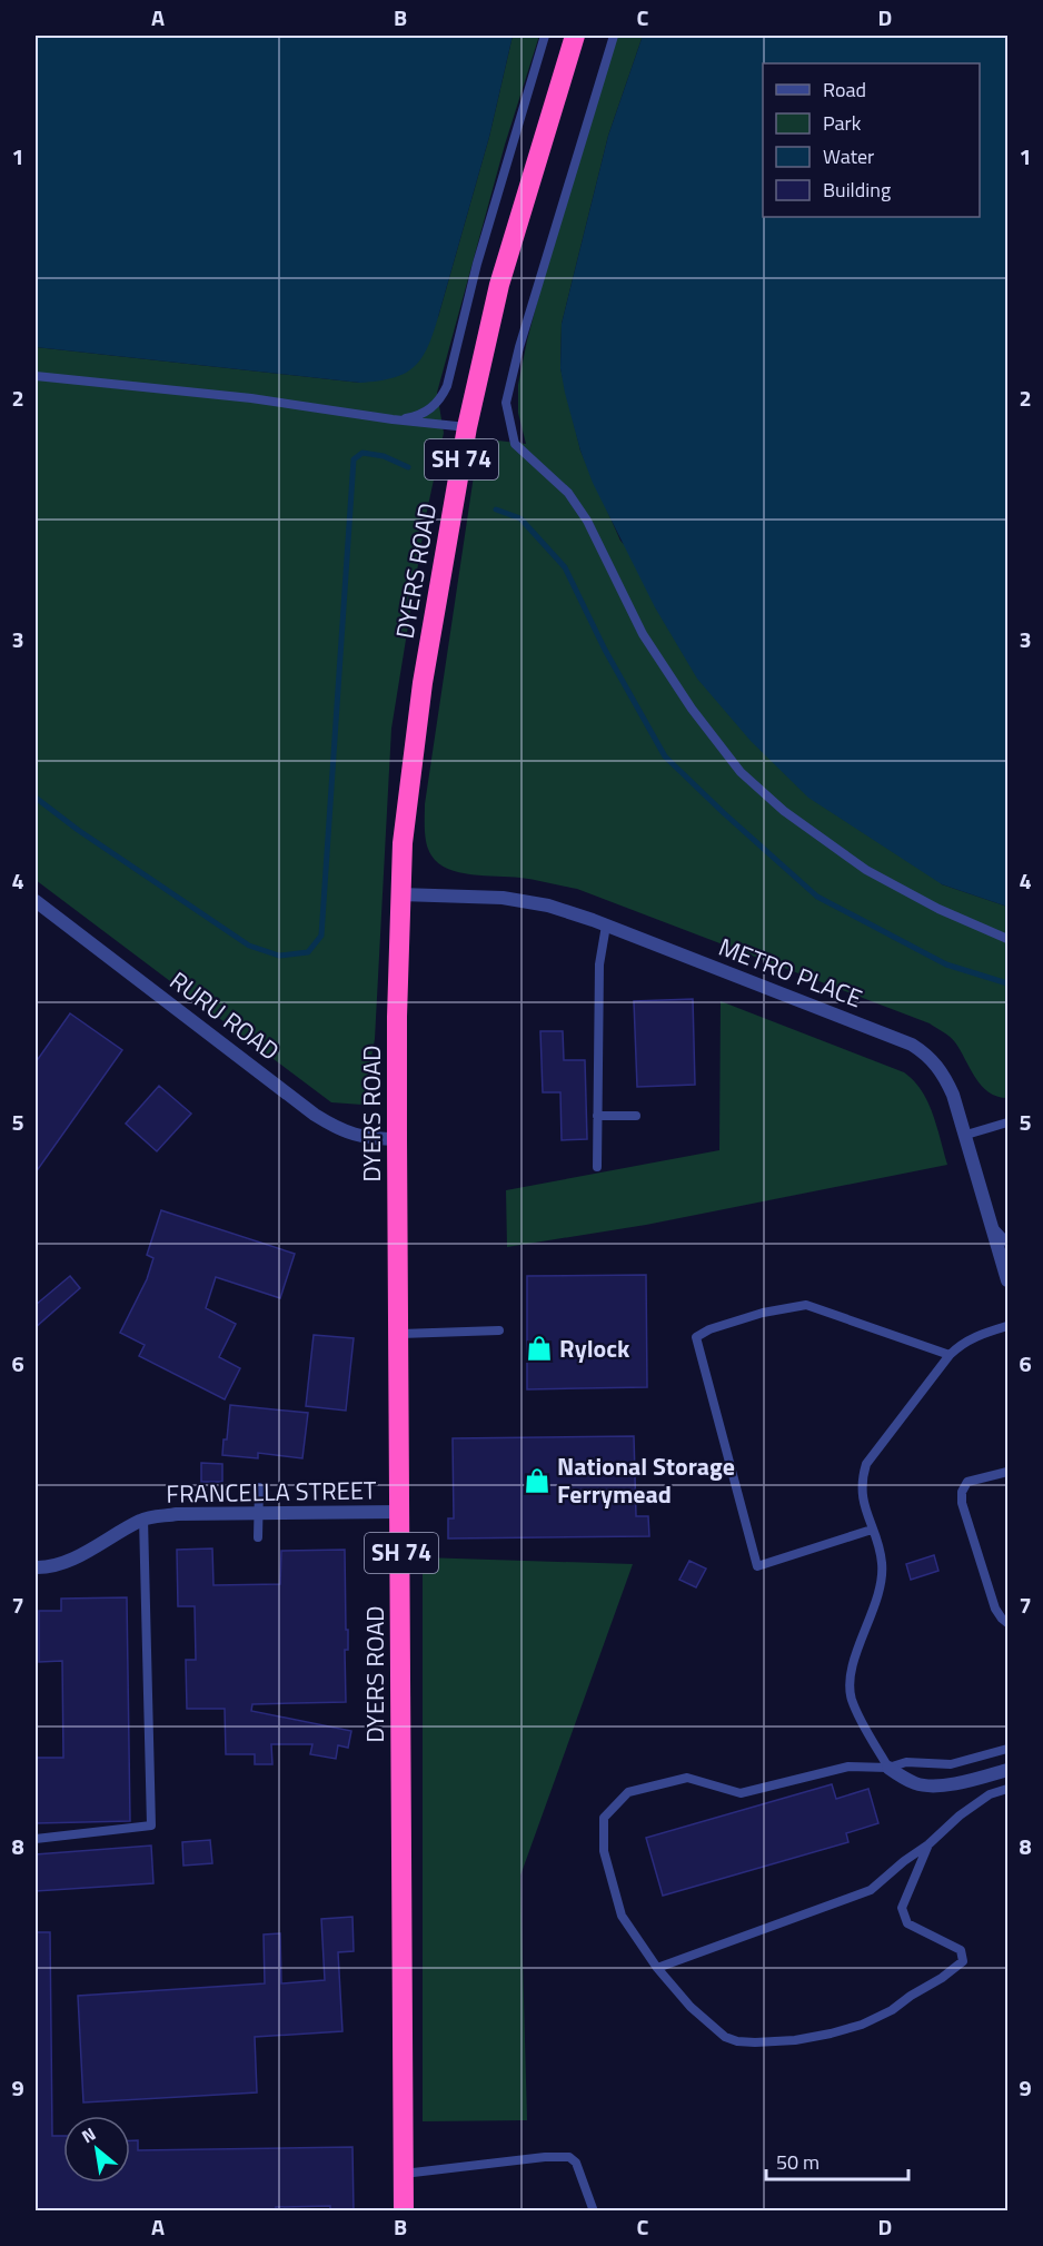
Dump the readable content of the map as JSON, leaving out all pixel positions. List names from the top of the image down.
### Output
{
  "streets": {
    "highway": ["SH 74", "DYERS ROAD"],
    "street": ["METRO PLACE", "RURU ROAD", "FRANCELLA STREET"]
  },
  "crossings": [
    ["DYERS ROAD", "METRO PLACE"],
    ["DYERS ROAD", "RURU ROAD"],
    ["DYERS ROAD", "FRANCELLA STREET"]
  ],
  "places": {
    "shop": ["Rylock", "National Storage Ferrymead"]
  },
  "legend": [
    "Road",
    "Park",
    "Water",
    "Building"
  ],
  "scale_bar": "50 m",
  "north": "top left",
  "grid": {
    "columns": [
      "A",
      "B",
      "C",
      "D"
    ],
    "rows": [
      "1",
      "2",
      "3",
      "4",
      "5",
      "6",
      "7",
      "8",
      "9"
    ]
  }
}
